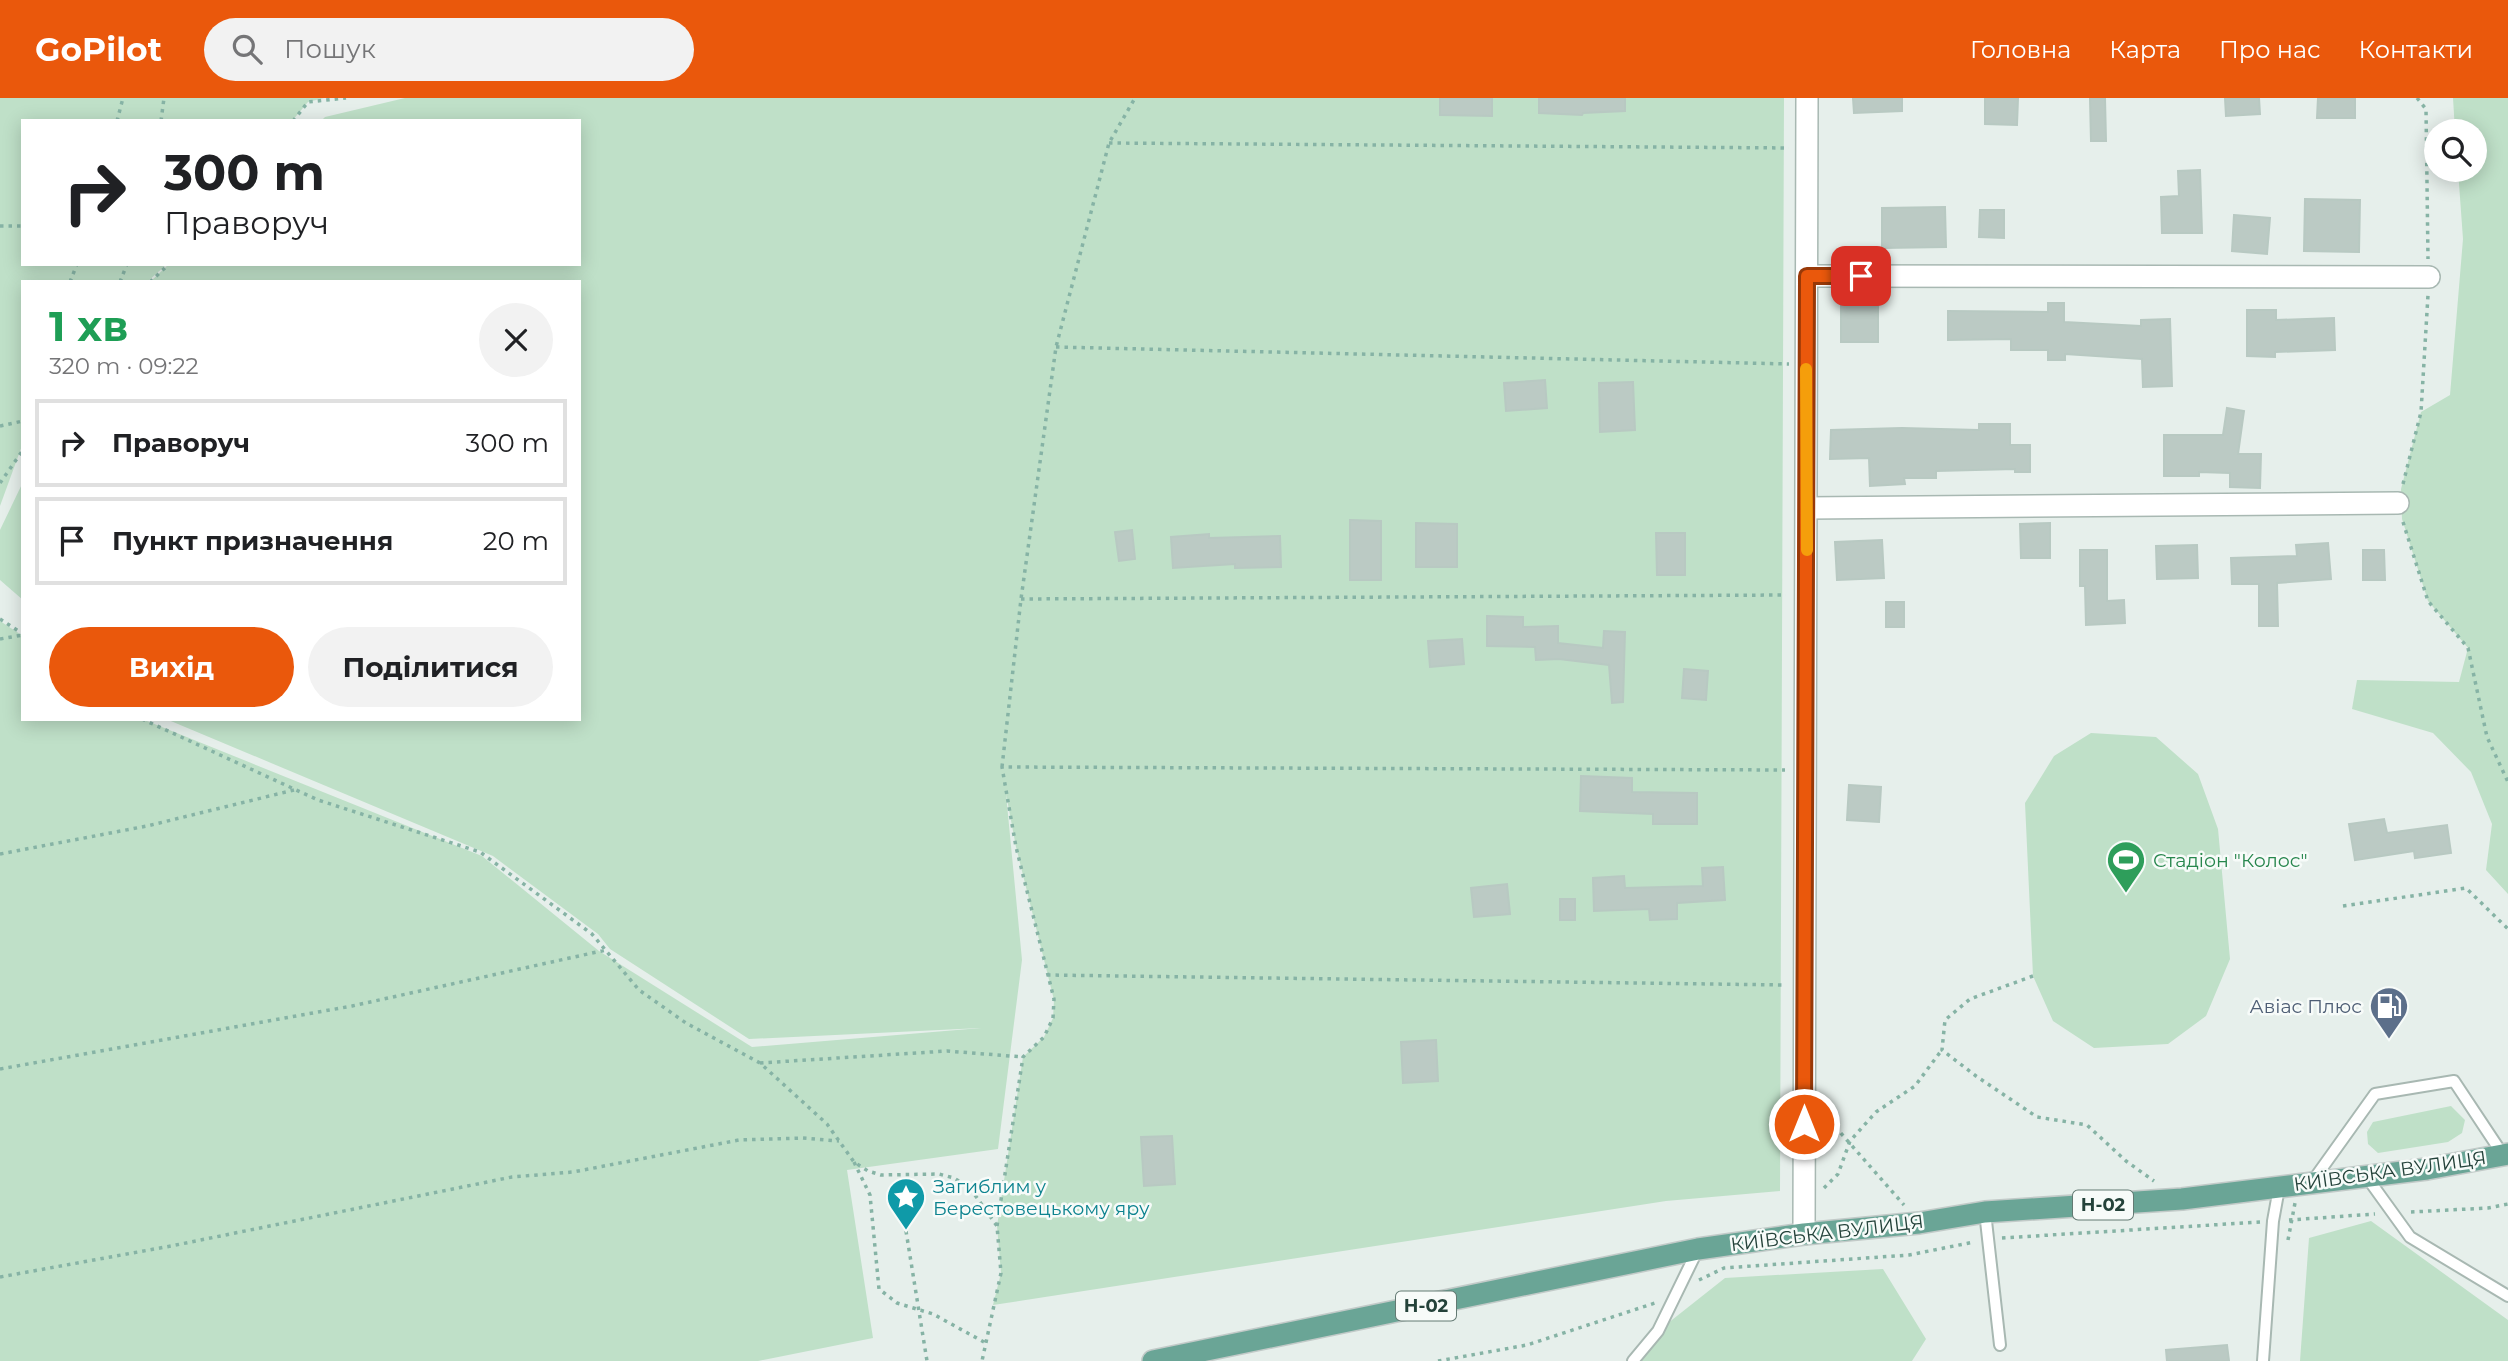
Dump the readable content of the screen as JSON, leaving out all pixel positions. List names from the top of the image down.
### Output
{
  "streets": {
    "main road": ["КИЇВСЬКА ВУЛИЦЯ", "Н-02"]
  },
  "places": {
    "sports": ["Стадіон \"Колос\""],
    "fuel station": ["Авіас Плюс"],
    "place": ["Загиблим у Берестовецькому яру"]
  },
  "page": {
    "header": "GoPilot",
    "search": "Пошук",
    "nav": [
      "Головна",
      "Карта",
      "Про нас",
      "Контакти"
    ],
    "turn": ["300 m", "Праворуч"],
    "heading": ["1 хв", "320 m · 09:22"],
    "list": [
      {
        "name": "Праворуч",
        "value": "300 m"
      },
      {
        "name": "Пункт призначення",
        "value": "20 m"
      }
    ],
    "buttons": ["Вихід", "Поділитися"]
  }
}
